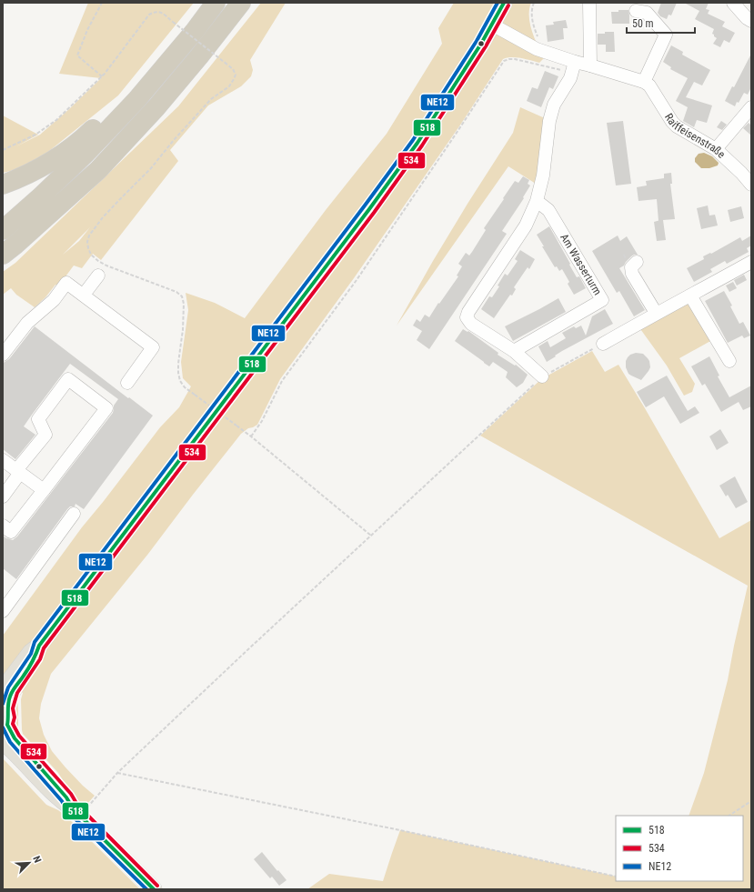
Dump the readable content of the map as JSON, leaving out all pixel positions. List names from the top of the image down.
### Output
{
  "streets": {
    "street": ["Raiffeisenstraße", "Am Wasserturm"]
  },
  "lines": ["transit line 518", "transit line NE12", "transit line 534"],
  "legend": ["518", "534", "NE12"],
  "scale_bar": "50 m",
  "north": "top right"
}
